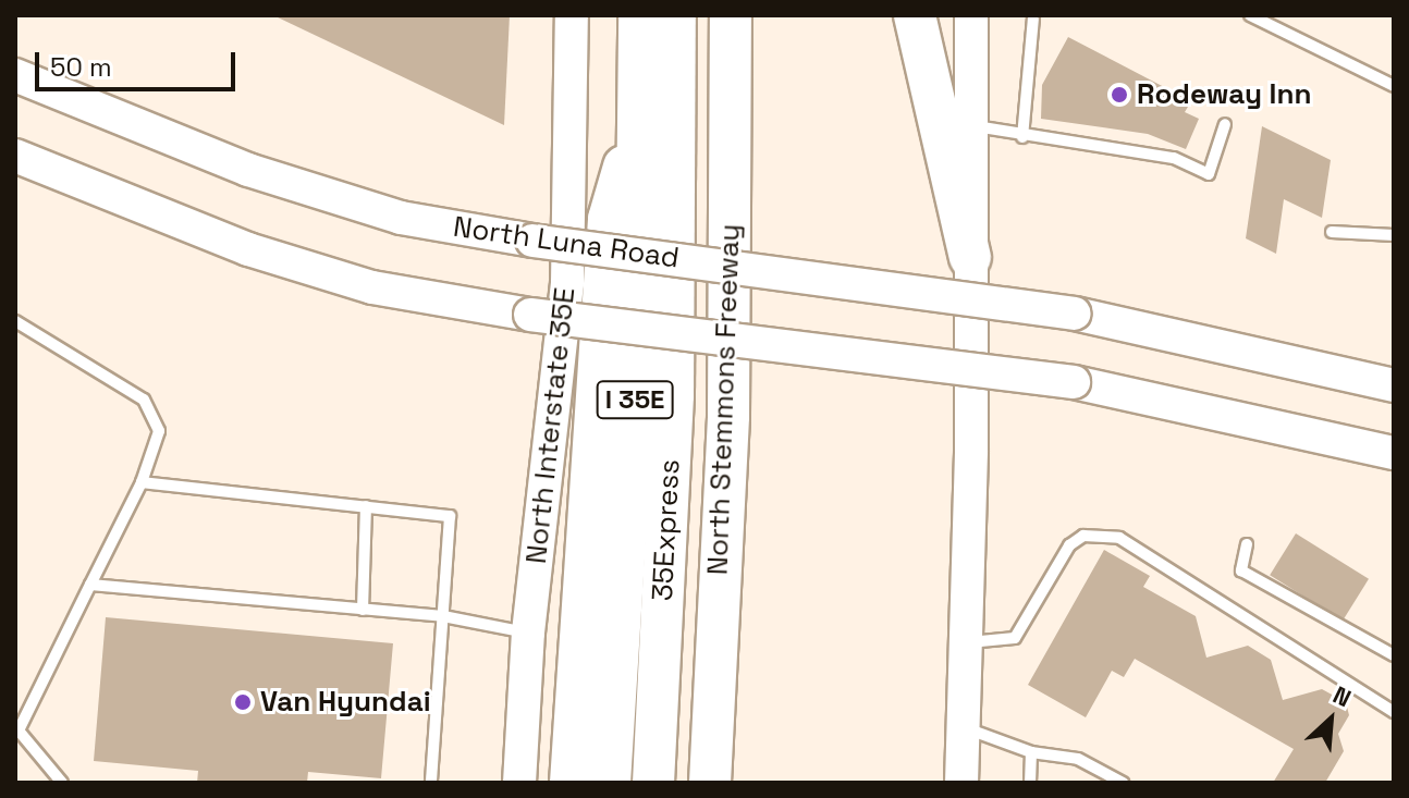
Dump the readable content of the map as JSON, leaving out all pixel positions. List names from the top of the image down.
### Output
{
  "streets": {
    "highway": ["I 35E", "North Stemmons Freeway", "35Express"],
    "main road": ["North Luna Road", "North Interstate 35E"]
  },
  "places": ["Rodeway Inn", "Van Hyundai"],
  "scale_bar": "50 m",
  "north": "top right"
}
